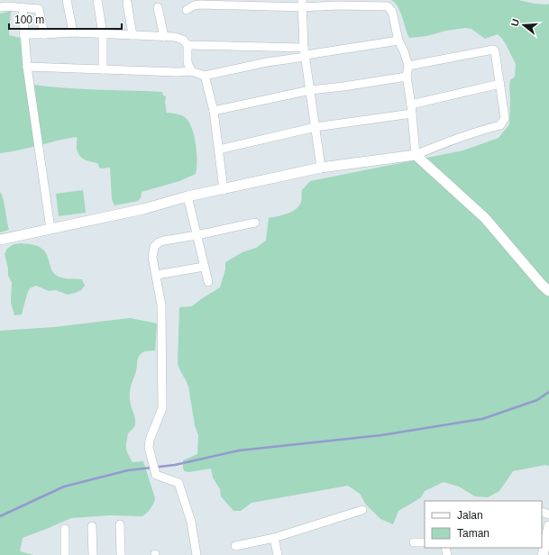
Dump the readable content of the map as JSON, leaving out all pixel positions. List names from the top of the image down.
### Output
{
  "legend": ["Jalan", "Taman"],
  "scale_bar": "100 m",
  "north": "left"
}
